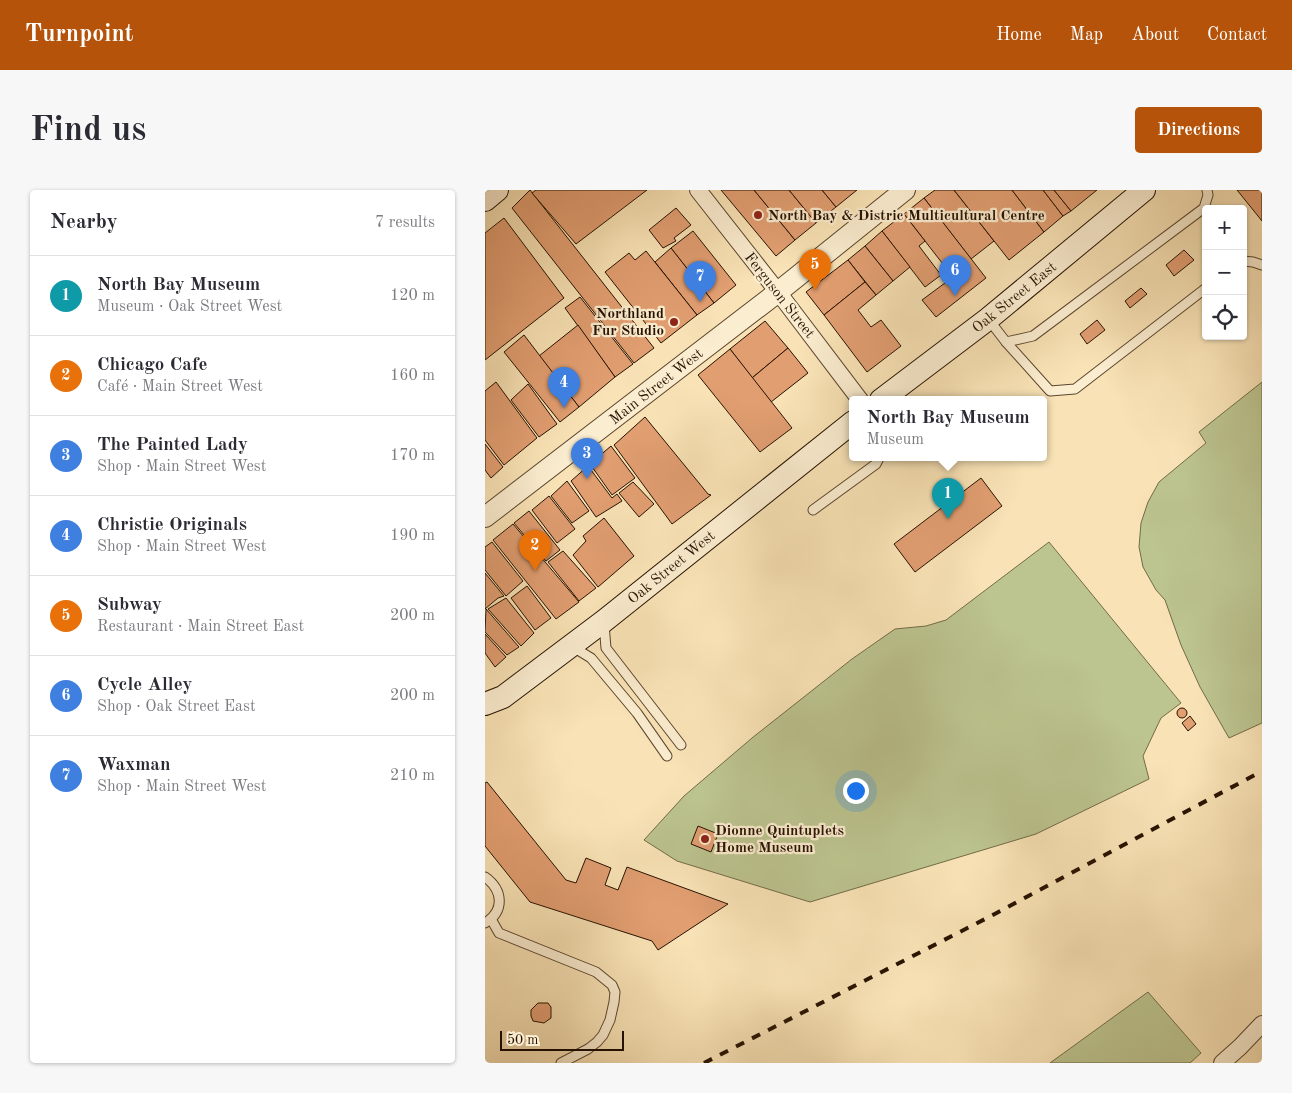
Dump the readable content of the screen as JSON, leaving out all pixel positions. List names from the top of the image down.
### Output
{
  "streets": {
    "main road": ["Oak Street East", "Oak Street West"],
    "street": ["Ferguson Street", "Main Street West"]
  },
  "crossings": [
    ["Ferguson Street", "Main Street West"]
  ],
  "places": ["North Bay & Distric Multicultural Centre", "Northland Fur Studio", "Dionne Quintuplets Home Museum"],
  "scale_bar": "50 m",
  "page": {
    "header": "Turnpoint",
    "nav": [
      "Home",
      "Map",
      "About",
      "Contact"
    ],
    "buttons": "Directions",
    "title": "Find us",
    "heading": ["Nearby", "7 results"],
    "map_buttons": ["+", "−"],
    "pins": [
      "5",
      "6",
      "7",
      "4",
      "3",
      "1",
      "2"
    ],
    "list": [
      {
        "mark": "1",
        "name": "North Bay Museum",
        "note": "Museum · Oak Street West",
        "value": "120 m"
      },
      {
        "mark": "2",
        "name": "Chicago Cafe",
        "note": "Café · Main Street West",
        "value": "160 m"
      },
      {
        "mark": "3",
        "name": "The Painted Lady",
        "note": "Shop · Main Street West",
        "value": "170 m"
      },
      {
        "mark": "4",
        "name": "Christie Originals",
        "note": "Shop · Main Street West",
        "value": "190 m"
      },
      {
        "mark": "5",
        "name": "Subway",
        "note": "Restaurant · Main Street East",
        "value": "200 m"
      },
      {
        "mark": "6",
        "name": "Cycle Alley",
        "note": "Shop · Oak Street East",
        "value": "200 m"
      },
      {
        "mark": "7",
        "name": "Waxman",
        "note": "Shop · Main Street West",
        "value": "210 m"
      }
    ],
    "popup": ["North Bay Museum", "Museum"],
    "scale": "50 m"
  }
}
